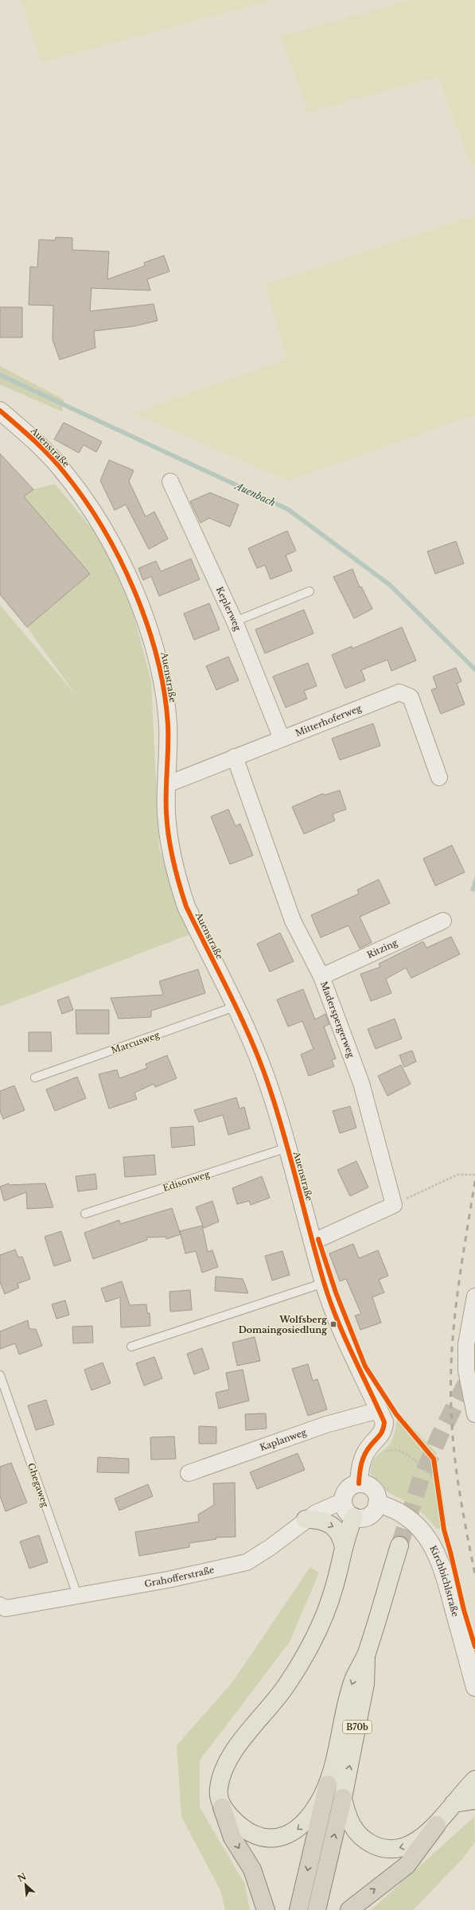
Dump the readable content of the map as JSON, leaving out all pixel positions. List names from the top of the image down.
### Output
{
  "streets": {
    "main road": ["B70b"],
    "street": [
      "Auenstraße",
      "Keplerweg",
      "Mitterhoferweg",
      "Ritzing",
      "Maderspergerweg",
      "Kaplanweg",
      "Grahofferstraße",
      "Kirchbichlstraße"
    ],
    "lane": ["Marcusweg", "Edisonweg", "Ghegaweg"]
  },
  "crossings": [
    ["Auenstraße", "Mitterhoferweg"],
    ["Auenstraße", "Marcusweg"],
    ["Auenstraße", "Edisonweg"],
    ["Auenstraße", "Kaplanweg"],
    ["Auenstraße", "Grahofferstraße"],
    ["Auenstraße", "Kirchbichlstraße"],
    ["Keplerweg", "Mitterhoferweg"],
    ["Mitterhoferweg", "Maderspergerweg"],
    ["Ritzing", "Maderspergerweg"],
    ["Ghegaweg", "Grahofferstraße"],
    ["Grahofferstraße", "Kirchbichlstraße"]
  ],
  "water": ["Auenbach"],
  "places": {
    "transit": ["Wolfsberg Domaingosiedlung"]
  },
  "north": "top left"
}
